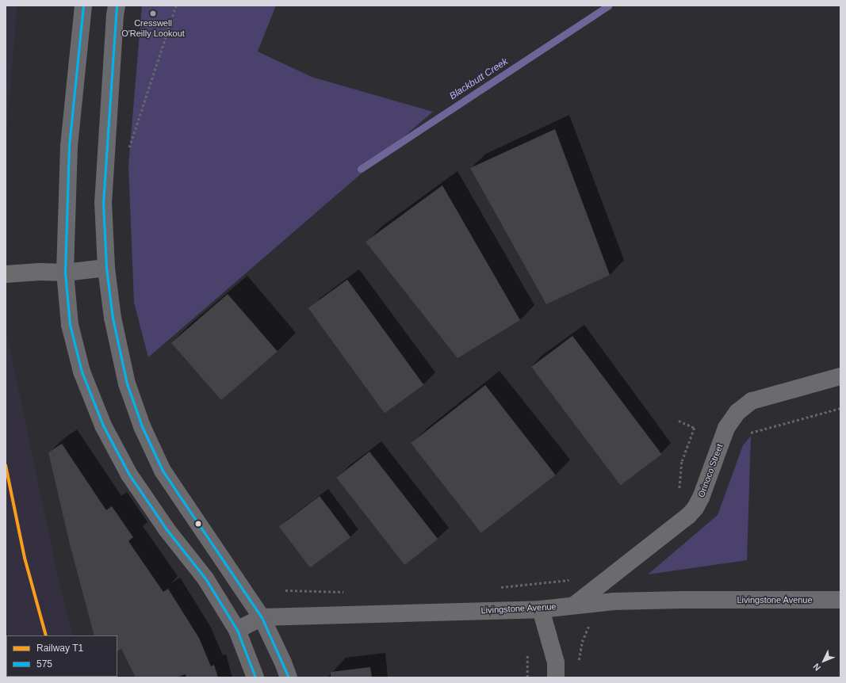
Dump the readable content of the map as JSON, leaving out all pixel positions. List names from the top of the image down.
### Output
{
  "streets": {
    "street": ["Orinoco Street", "Livingstone Avenue"]
  },
  "crossings": [
    ["Orinoco Street", "Livingstone Avenue"]
  ],
  "water": ["Blackbutt Creek"],
  "places": ["Cresswell O'Reilly Lookout"],
  "lines": ["transit line 575", "rail line T1"],
  "legend": ["Railway T1", "575"],
  "north": "bottom left"
}
